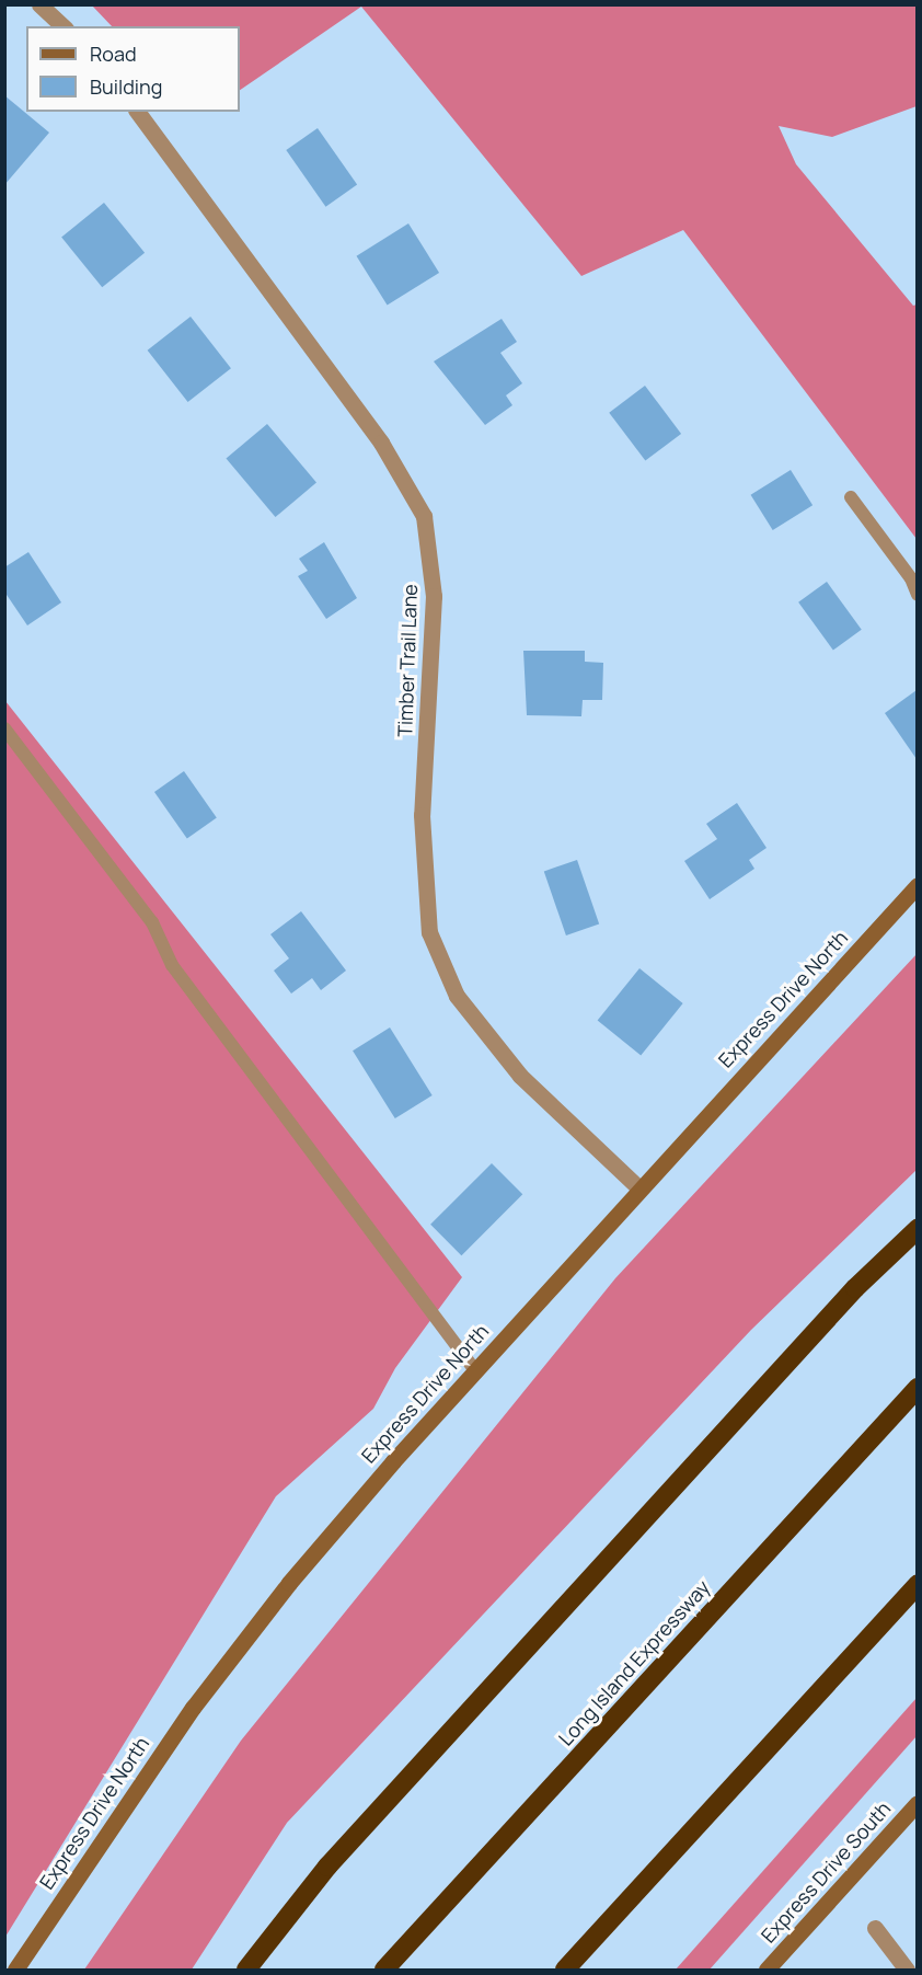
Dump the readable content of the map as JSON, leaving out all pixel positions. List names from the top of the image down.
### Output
{
  "streets": {
    "highway": ["Long Island Expressway"],
    "main road": ["Express Drive North", "Express Drive South"],
    "street": ["Timber Trail Lane"]
  },
  "crossings": [
    ["Timber Trail Lane", "Express Drive North"]
  ],
  "legend": ["Road", "Building"]
}
